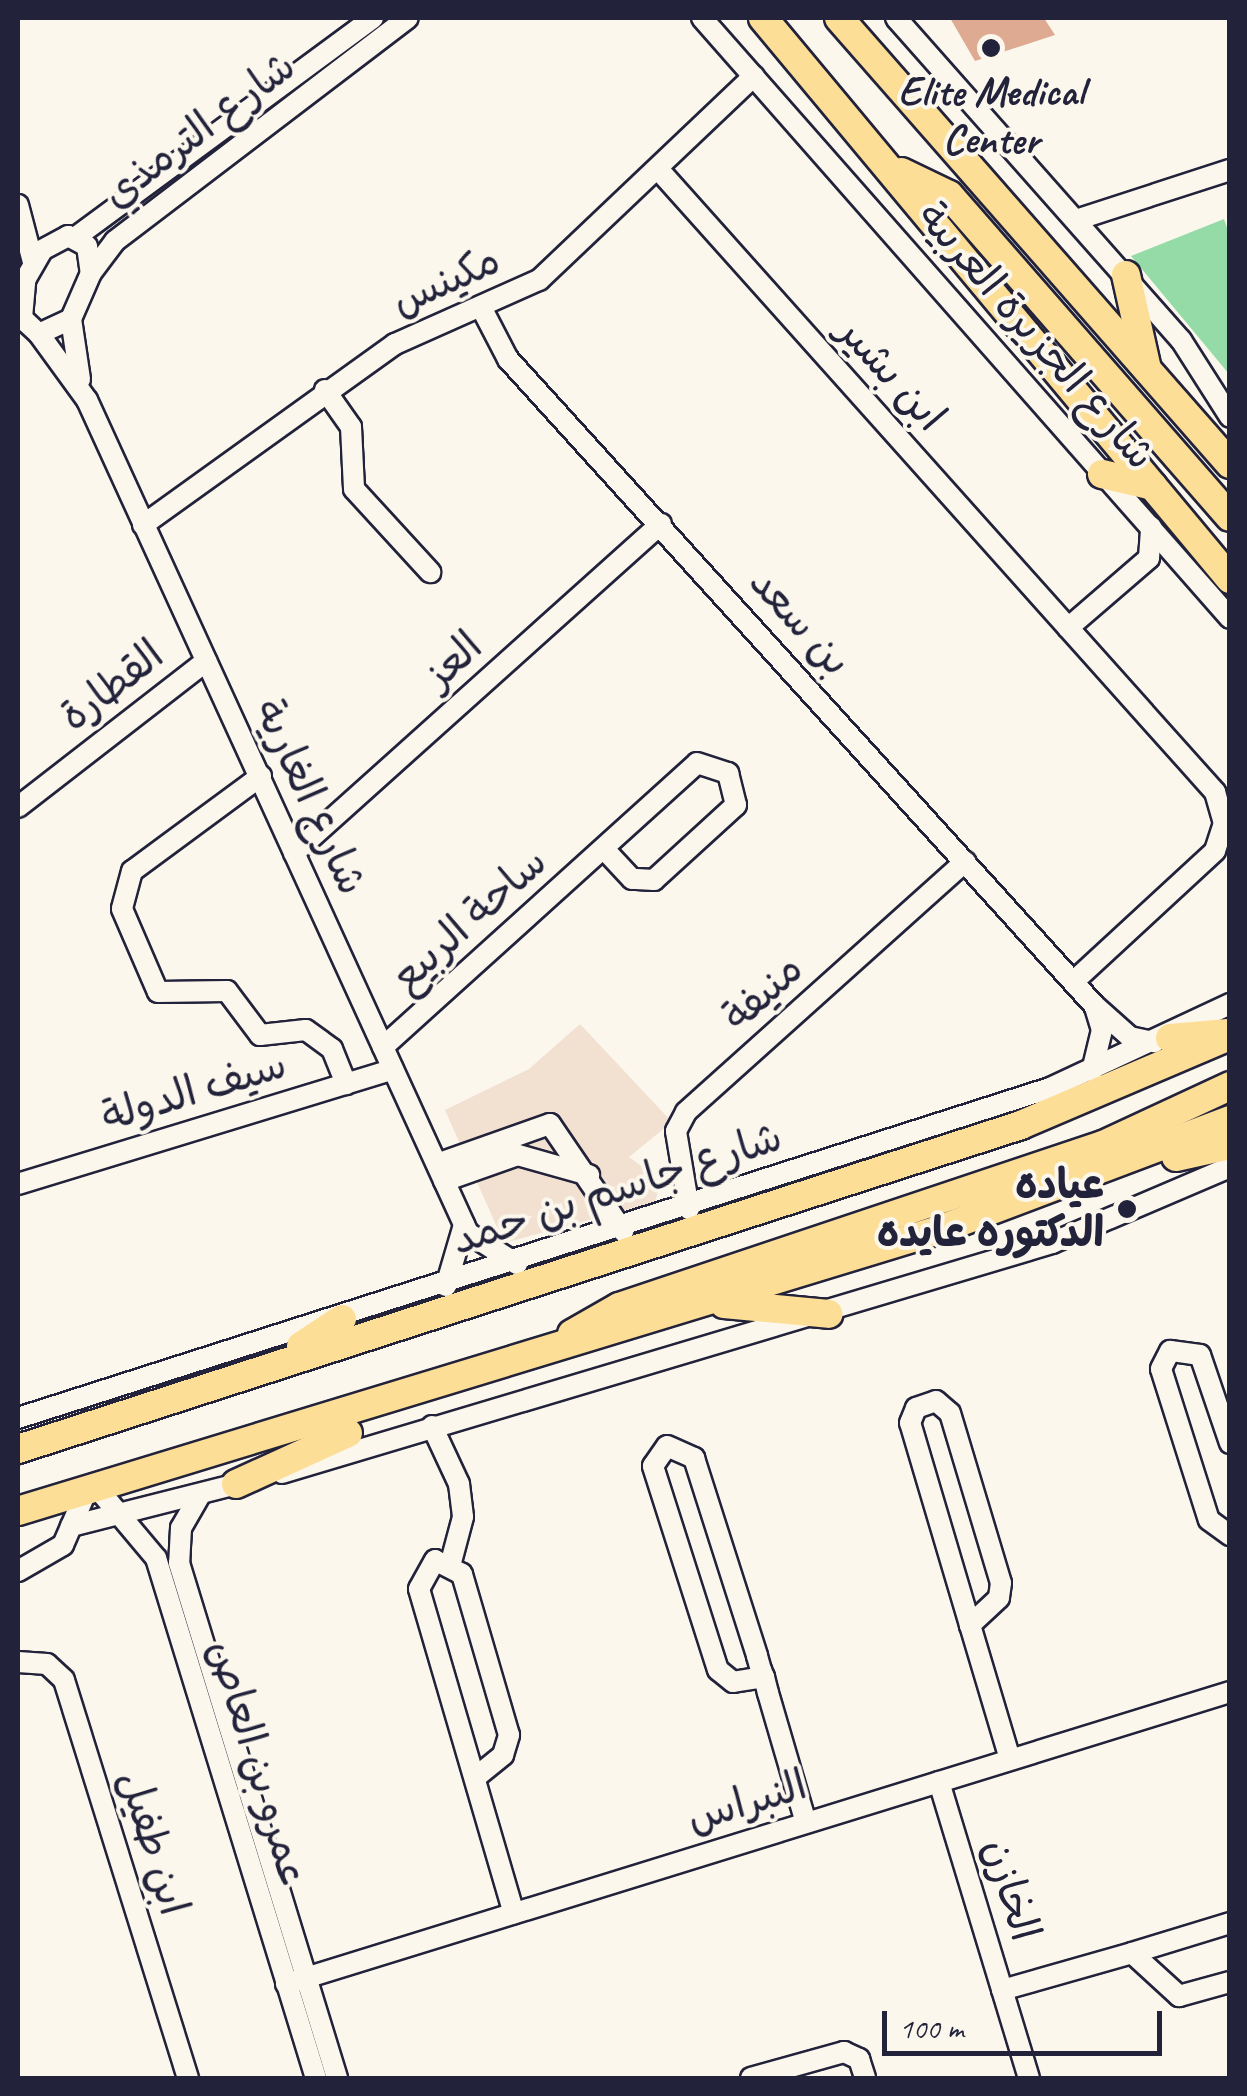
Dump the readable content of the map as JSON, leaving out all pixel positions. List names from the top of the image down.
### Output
{
  "streets": {
    "main road": ["شارع الجزيرة العربية", "شارع جاسم بن حمد"],
    "street": [
      "شارع الترمذي",
      "مكينس",
      "ابن بشير",
      "بن سعد",
      "العز",
      "القطارة",
      "شارع الغارية",
      "ساحة الربيع",
      "منيفة",
      "سيف الدولة",
      "عمرو بن العاص",
      "النبراس",
      "ابن طفيل",
      "الخازن"
    ]
  },
  "crossings": [
    ["شارع الترمذي", "شارع الغارية"],
    ["مكينس", "شارع الجزيرة العربية"],
    ["مكينس", "ابن بشير"],
    ["مكينس", "بن سعد"],
    ["مكينس", "شارع الغارية"],
    ["ابن بشير", "بن سعد"],
    ["بن سعد", "العز"],
    ["بن سعد", "منيفة"],
    ["بن سعد", "شارع جاسم بن حمد"],
    ["العز", "شارع الغارية"],
    ["القطارة", "شارع الغارية"],
    ["شارع الغارية", "ساحة الربيع"],
    ["شارع الغارية", "سيف الدولة"],
    ["شارع الغارية", "شارع جاسم بن حمد"],
    ["منيفة", "شارع جاسم بن حمد"],
    ["عمرو بن العاص", "النبراس"],
    ["النبراس", "الخازن"]
  ],
  "places": ["Elite Medical Center", "عياده الدكتوره عايده"],
  "scale_bar": "100 m"
}
